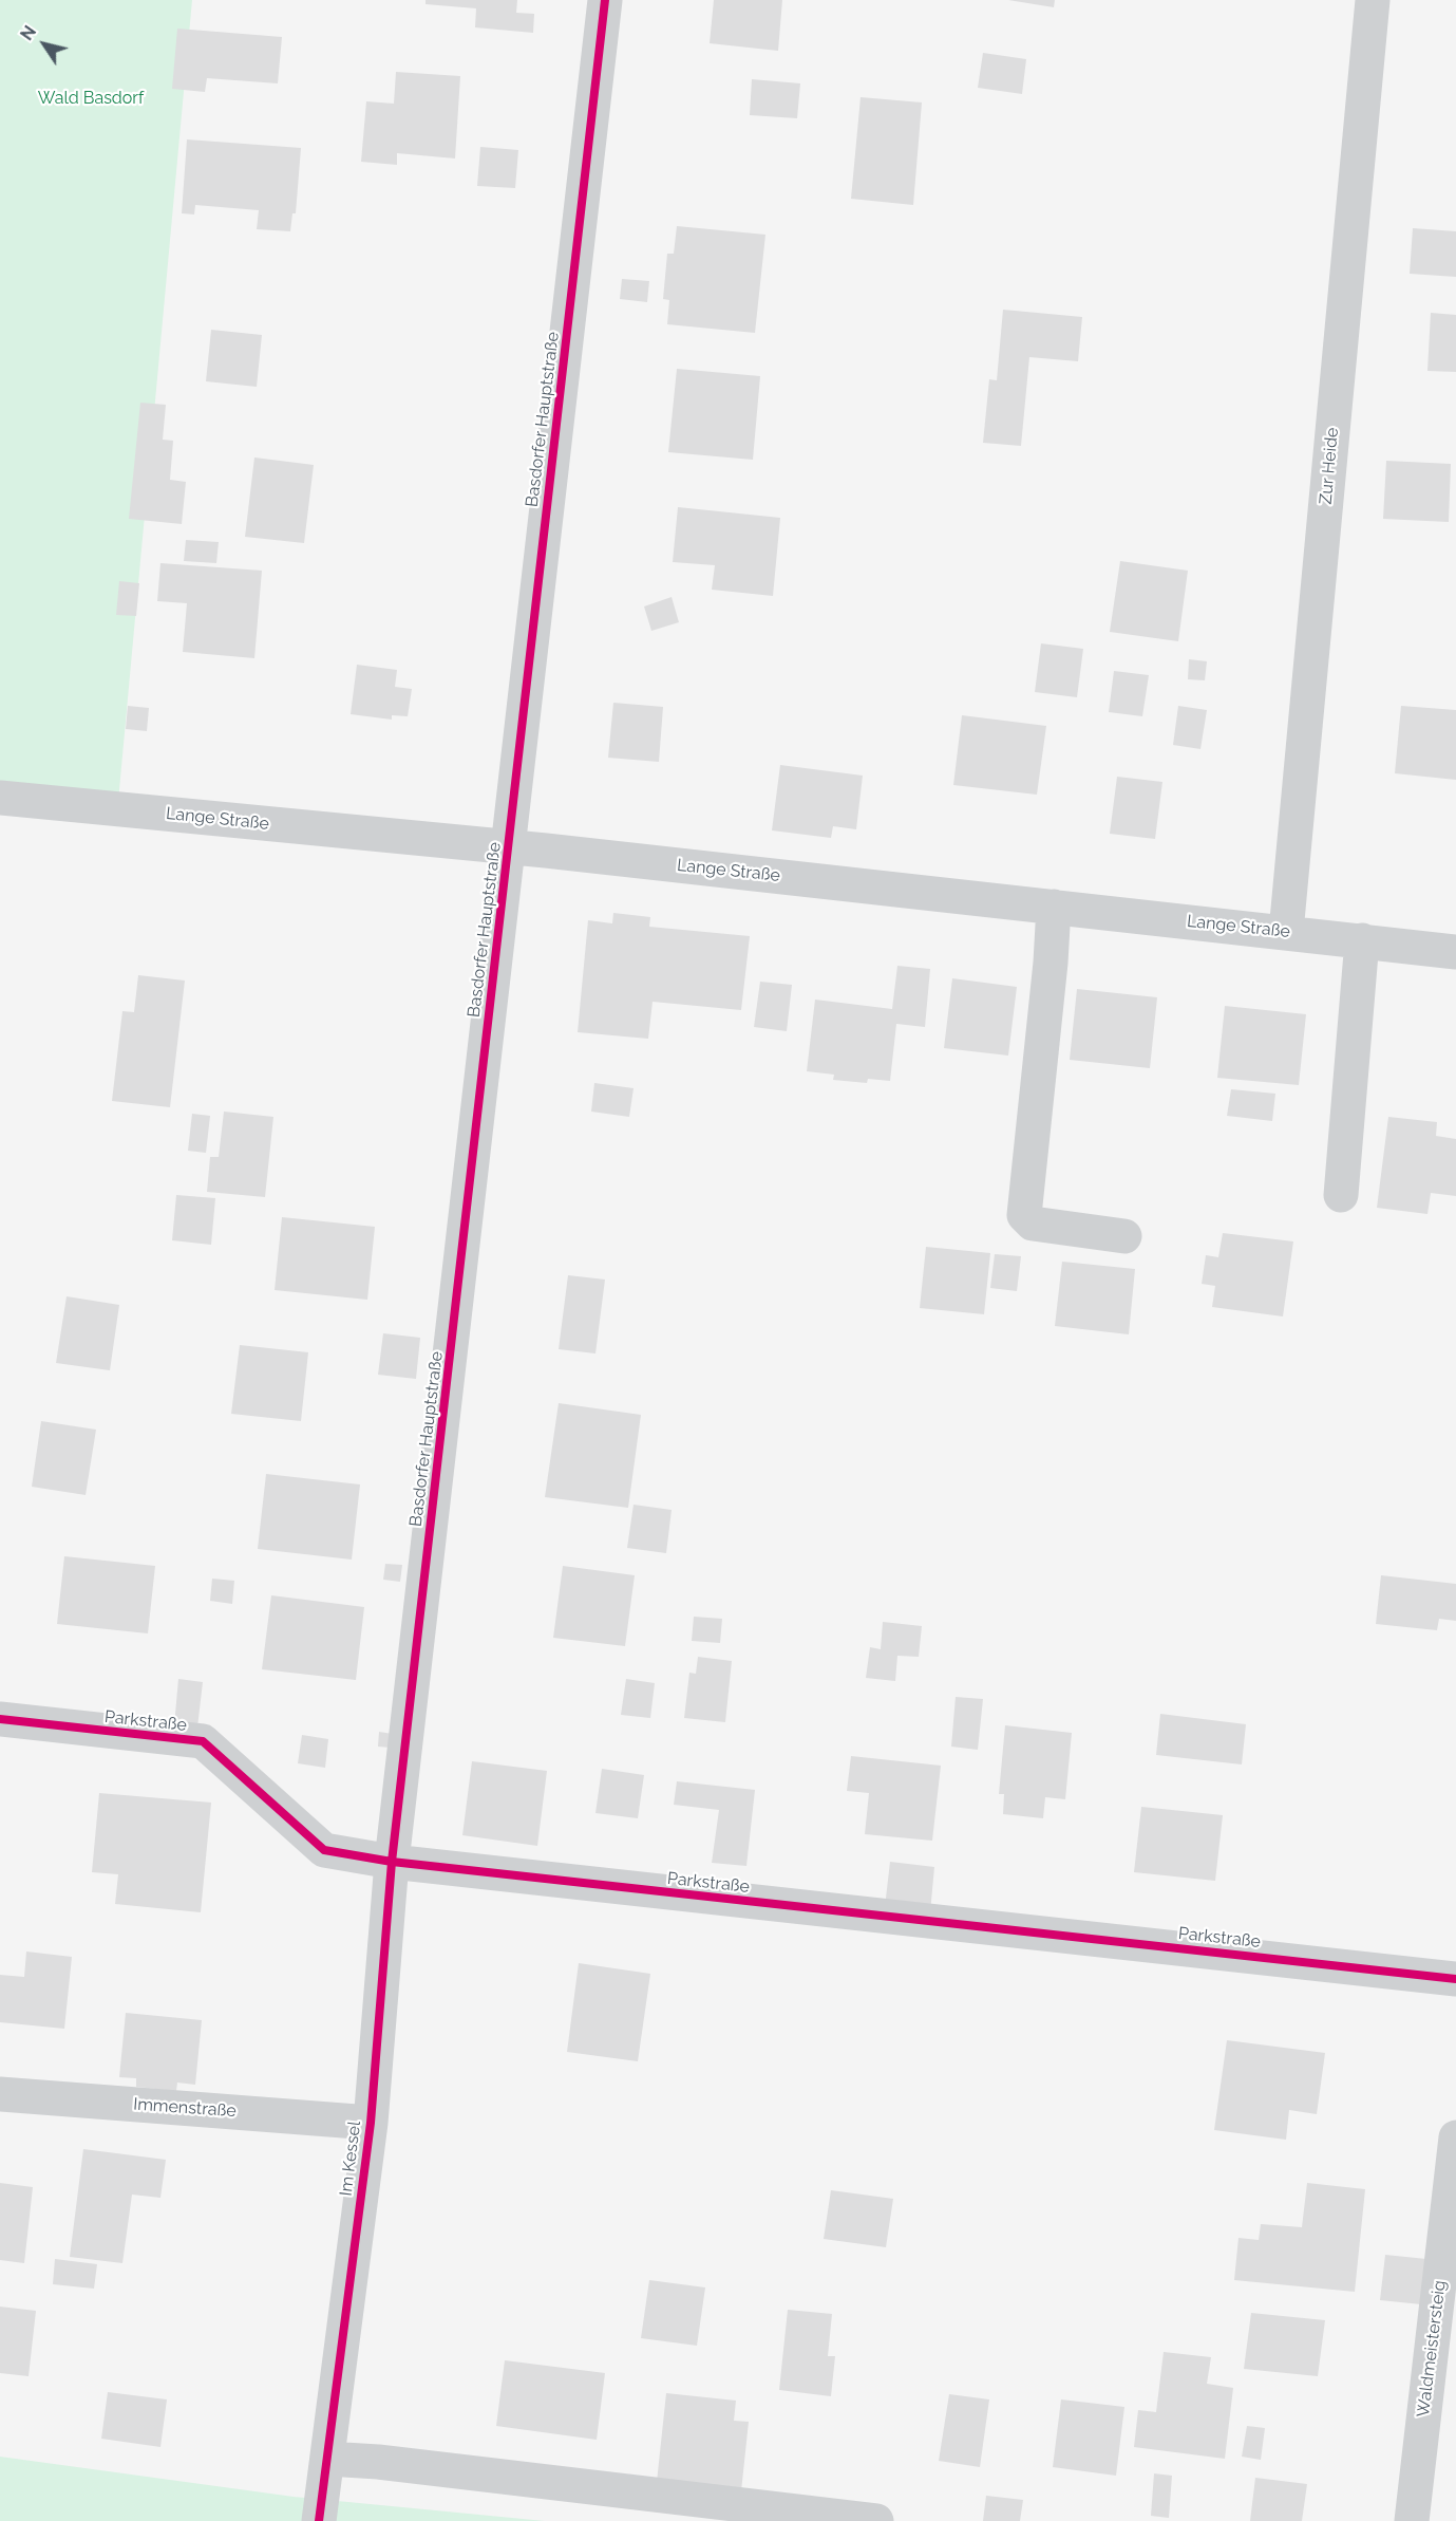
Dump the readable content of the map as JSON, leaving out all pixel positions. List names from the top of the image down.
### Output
{
  "streets": {
    "street": [
      "Basdorfer Hauptstraße",
      "Zur Heide",
      "Lange Straße",
      "Parkstraße",
      "Immenstraße",
      "Im Kessel",
      "Waldmeistersteig"
    ]
  },
  "crossings": [
    ["Basdorfer Hauptstraße", "Lange Straße"],
    ["Basdorfer Hauptstraße", "Parkstraße"],
    ["Basdorfer Hauptstraße", "Im Kessel"],
    ["Zur Heide", "Lange Straße"],
    ["Parkstraße", "Im Kessel"],
    ["Immenstraße", "Im Kessel"]
  ],
  "parks": ["Wald Basdorf"],
  "north": "top left"
}
